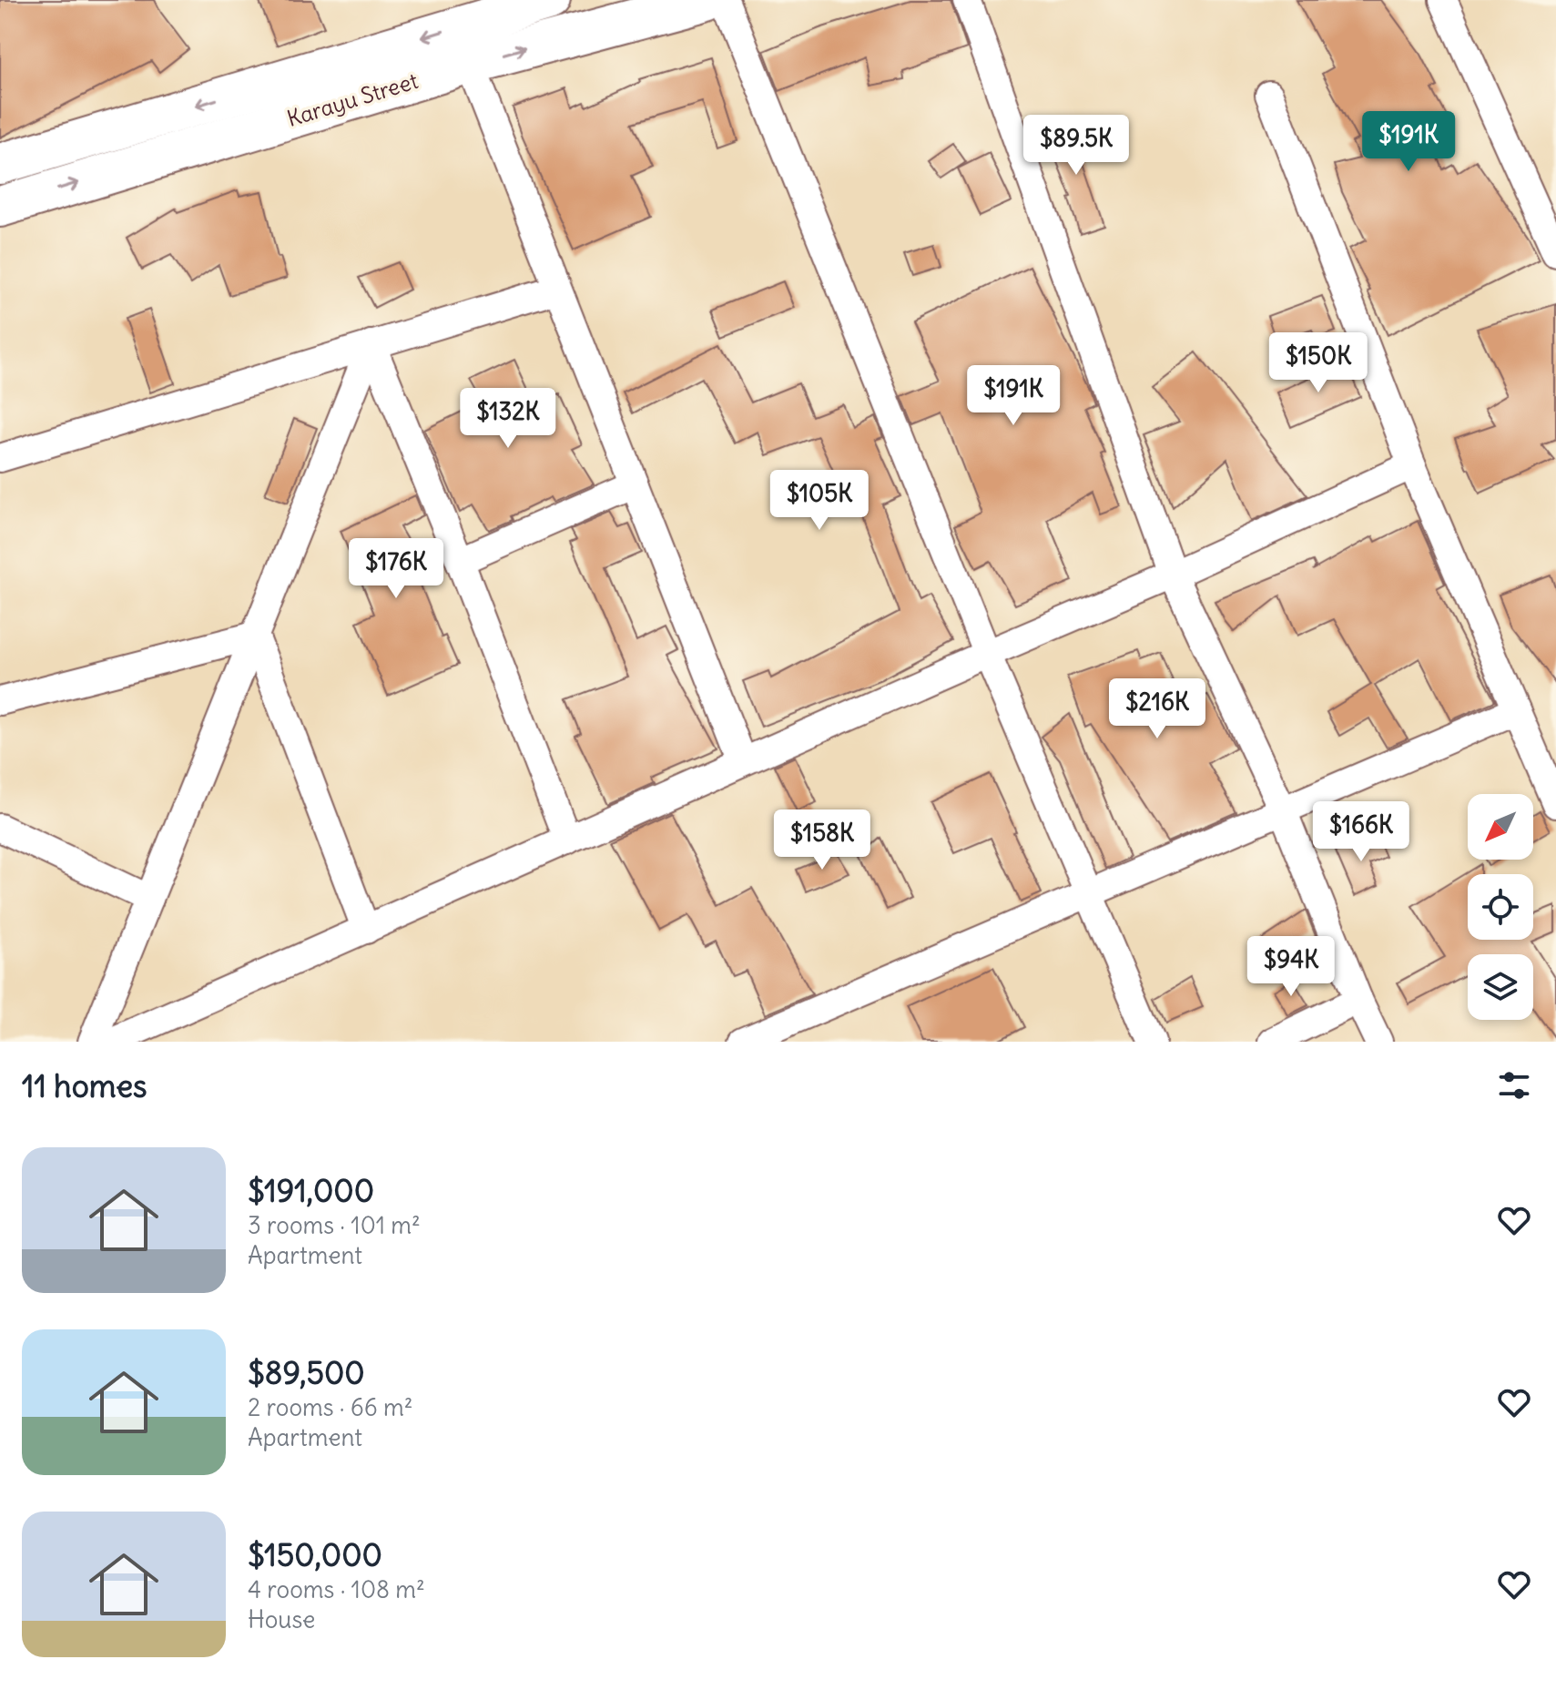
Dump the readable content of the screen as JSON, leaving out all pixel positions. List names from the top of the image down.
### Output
{
  "streets": {
    "main road": ["Karayu Street"]
  },
  "north": "bottom left",
  "page": {
    "price": [
      "$191K",
      "$89.5K",
      "$150K",
      "$191K",
      "$132K",
      "$105K",
      "$176K",
      "$216K",
      "$166K",
      "$158K",
      "$94K"
    ],
    "heading": "11 homes",
    "list": [
      {
        "name": "$191,000",
        "note": "3 rooms · 101 m² · Apartment"
      },
      {
        "name": "$89,500",
        "note": "2 rooms · 66 m² · Apartment"
      },
      {
        "name": "$150,000",
        "note": "4 rooms · 108 m² · House"
      }
    ]
  }
}
